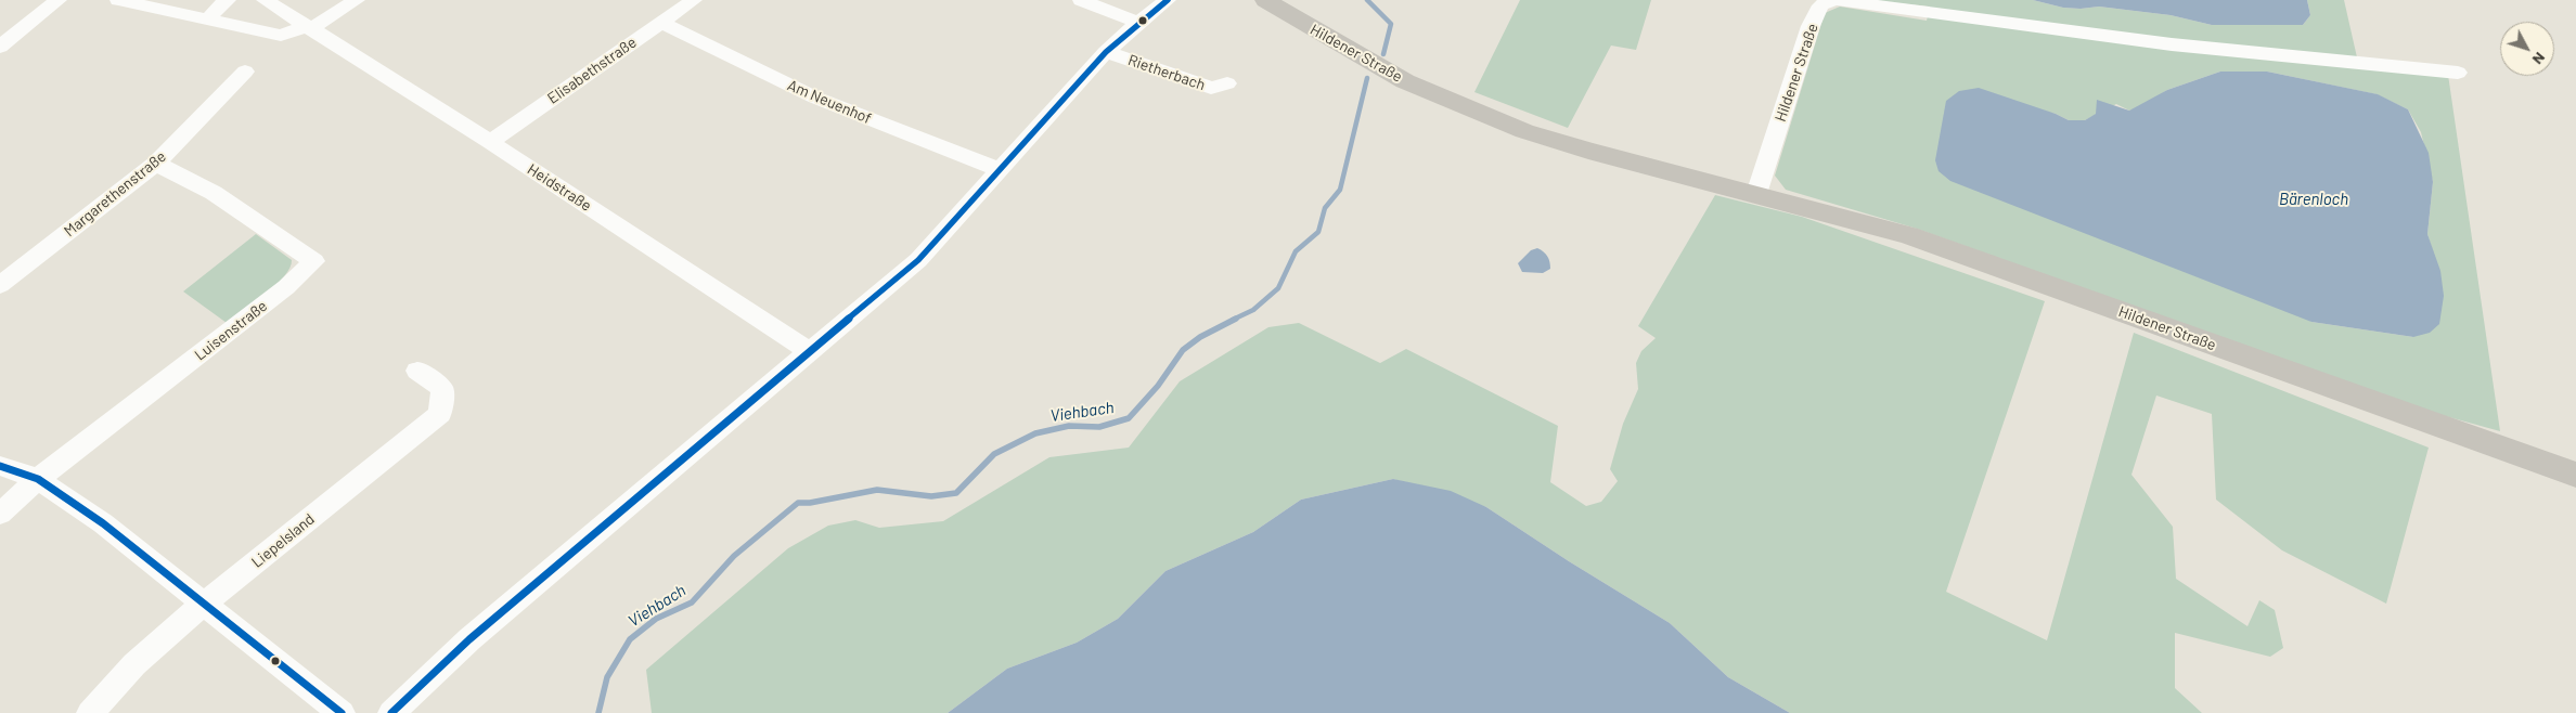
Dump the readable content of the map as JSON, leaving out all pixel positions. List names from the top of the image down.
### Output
{
  "streets": {
    "main road": ["Hildener Straße"],
    "street": [
      "Elisabethstraße",
      "Rietherbach",
      "Am Neuenhof",
      "Heidstraße",
      "Margarethenstraße",
      "Luisenstraße",
      "Liepelsland"
    ]
  },
  "crossings": [
    ["Elisabethstraße", "Am Neuenhof"],
    ["Elisabethstraße", "Heidstraße"],
    ["Rietherbach", "Am Neuenhof"],
    ["Rietherbach", "Heidstraße"],
    ["Margarethenstraße", "Luisenstraße"]
  ],
  "water": ["Bärenloch", "Viehbach"],
  "north": "bottom right"
}
